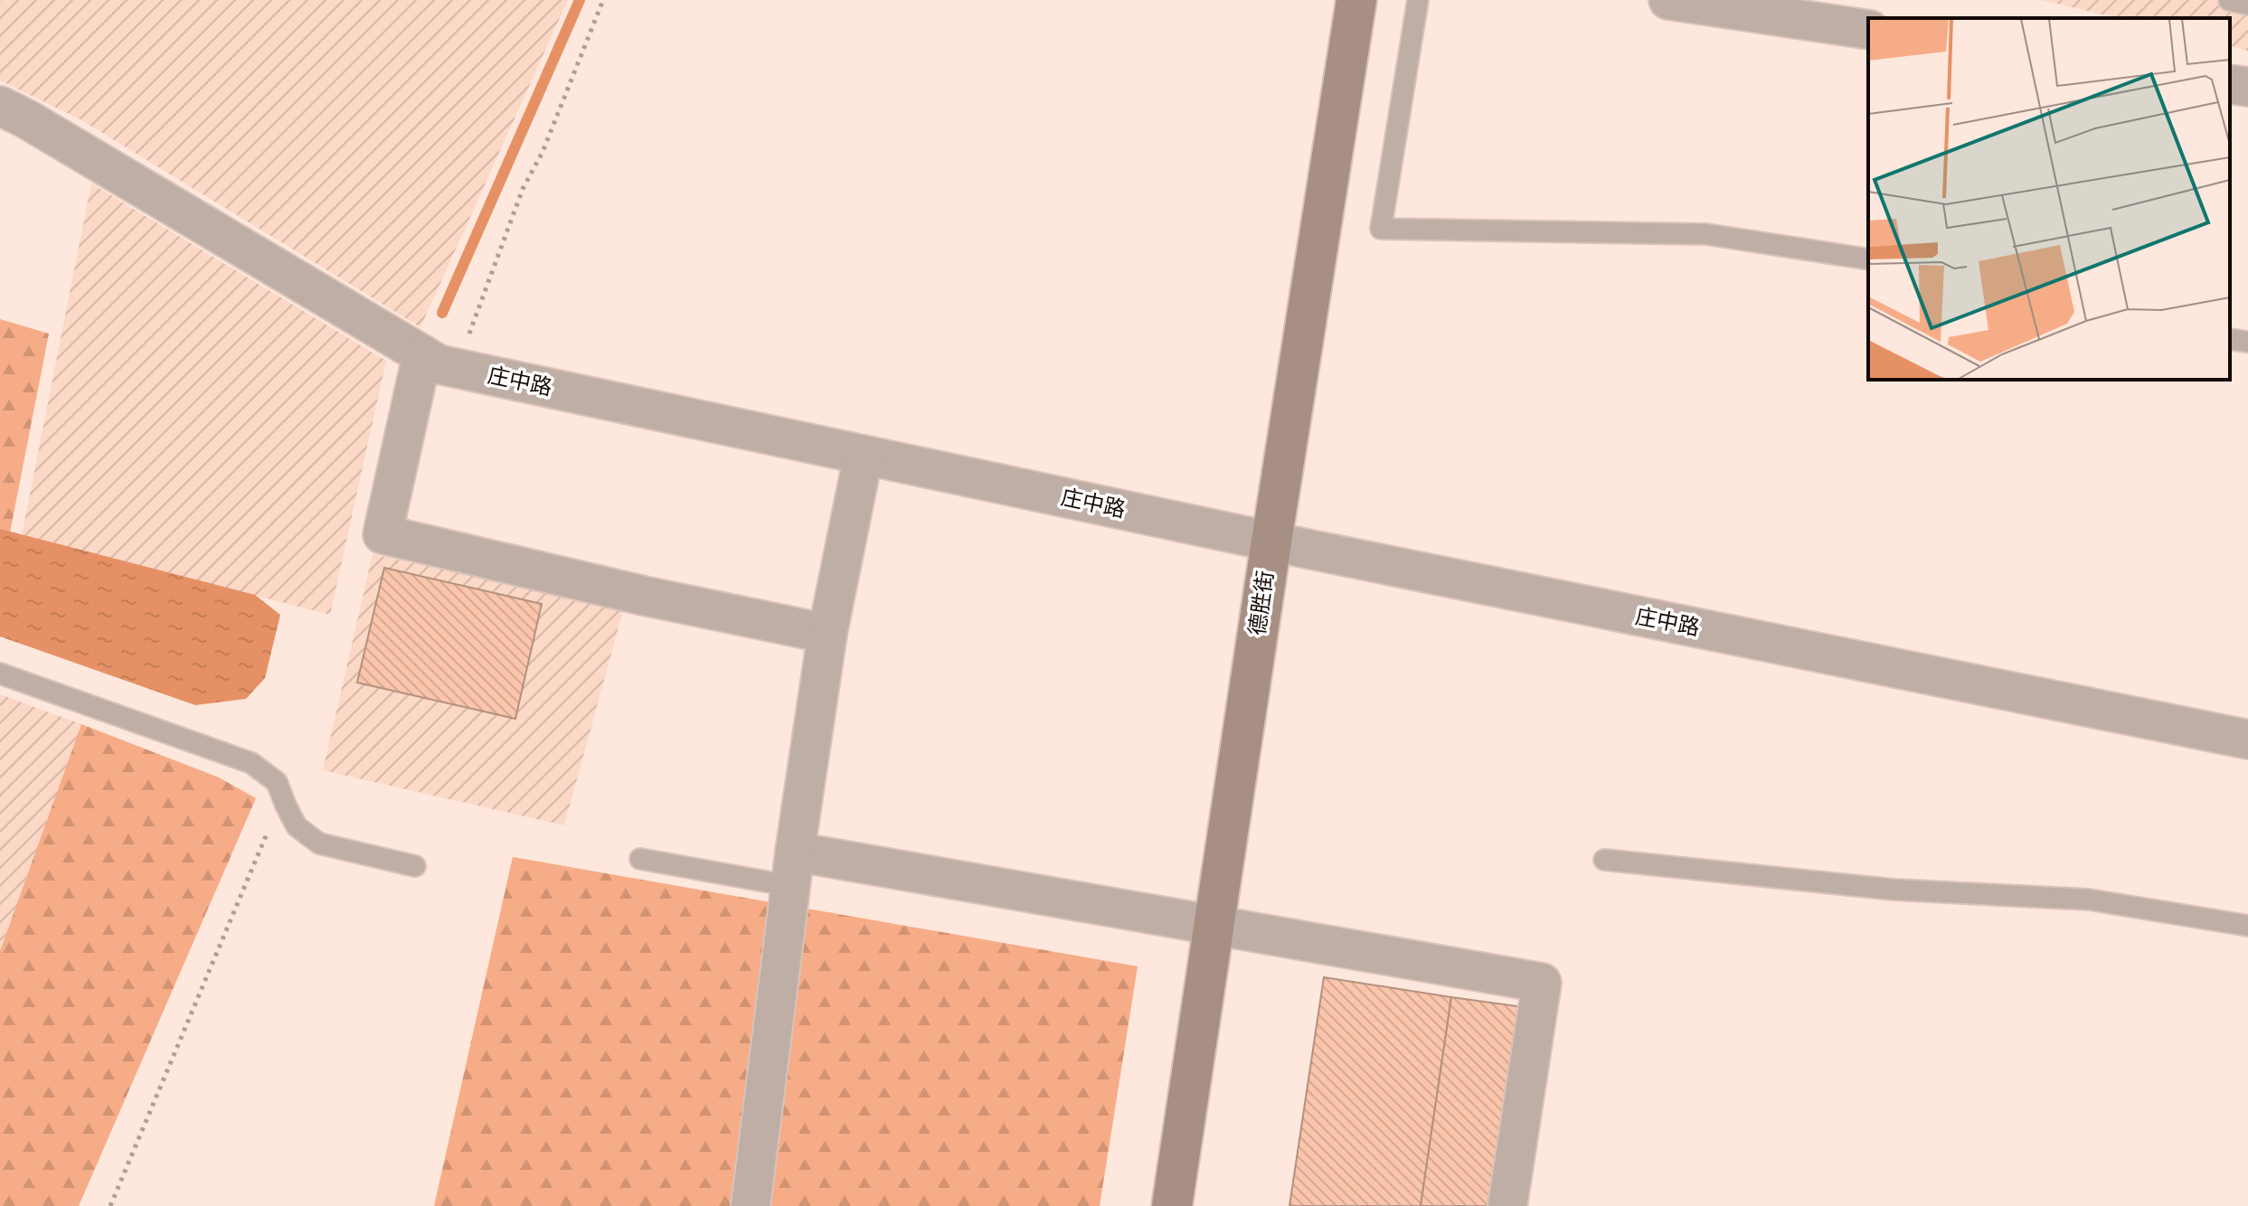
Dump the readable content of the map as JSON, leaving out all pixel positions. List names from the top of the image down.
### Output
{
  "streets": {
    "street": ["庄中路", "德胜街"]
  },
  "crossings": [
    ["庄中路", "德胜街"]
  ]
}
